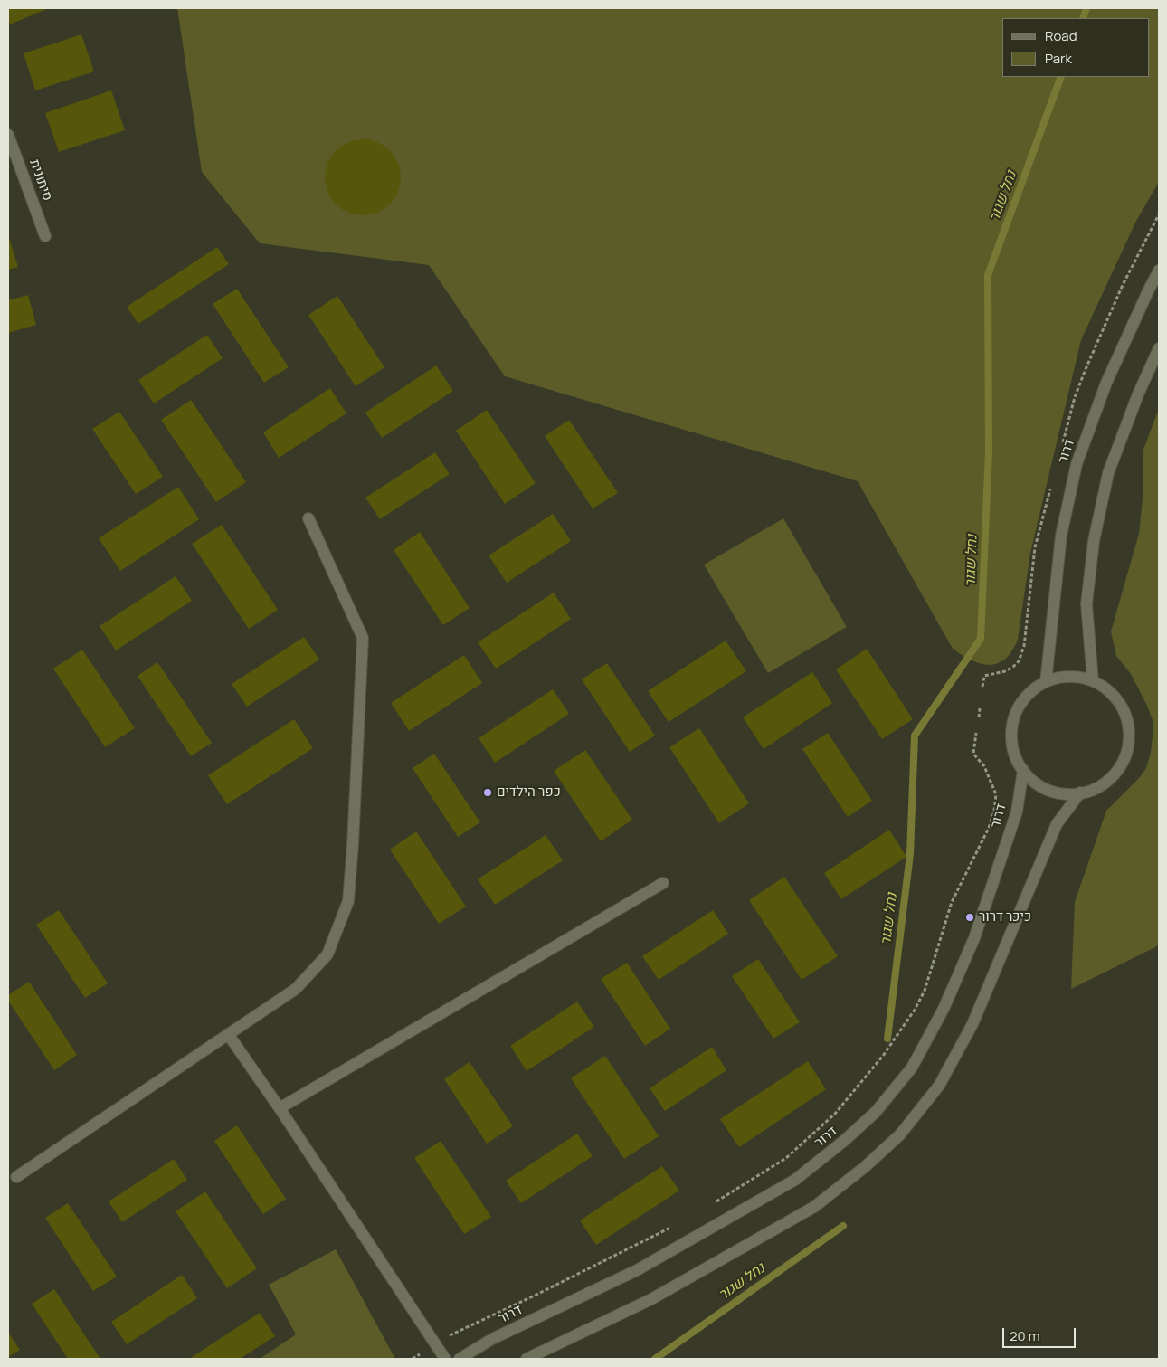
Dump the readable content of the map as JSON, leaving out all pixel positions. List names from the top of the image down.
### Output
{
  "streets": {
    "street": ["סיתונית", "דרור"]
  },
  "water": ["נחל שגור"],
  "places": ["כפר הילדים", "כיכר דרור"],
  "legend": ["Road", "Park"],
  "scale_bar": "20 m"
}
